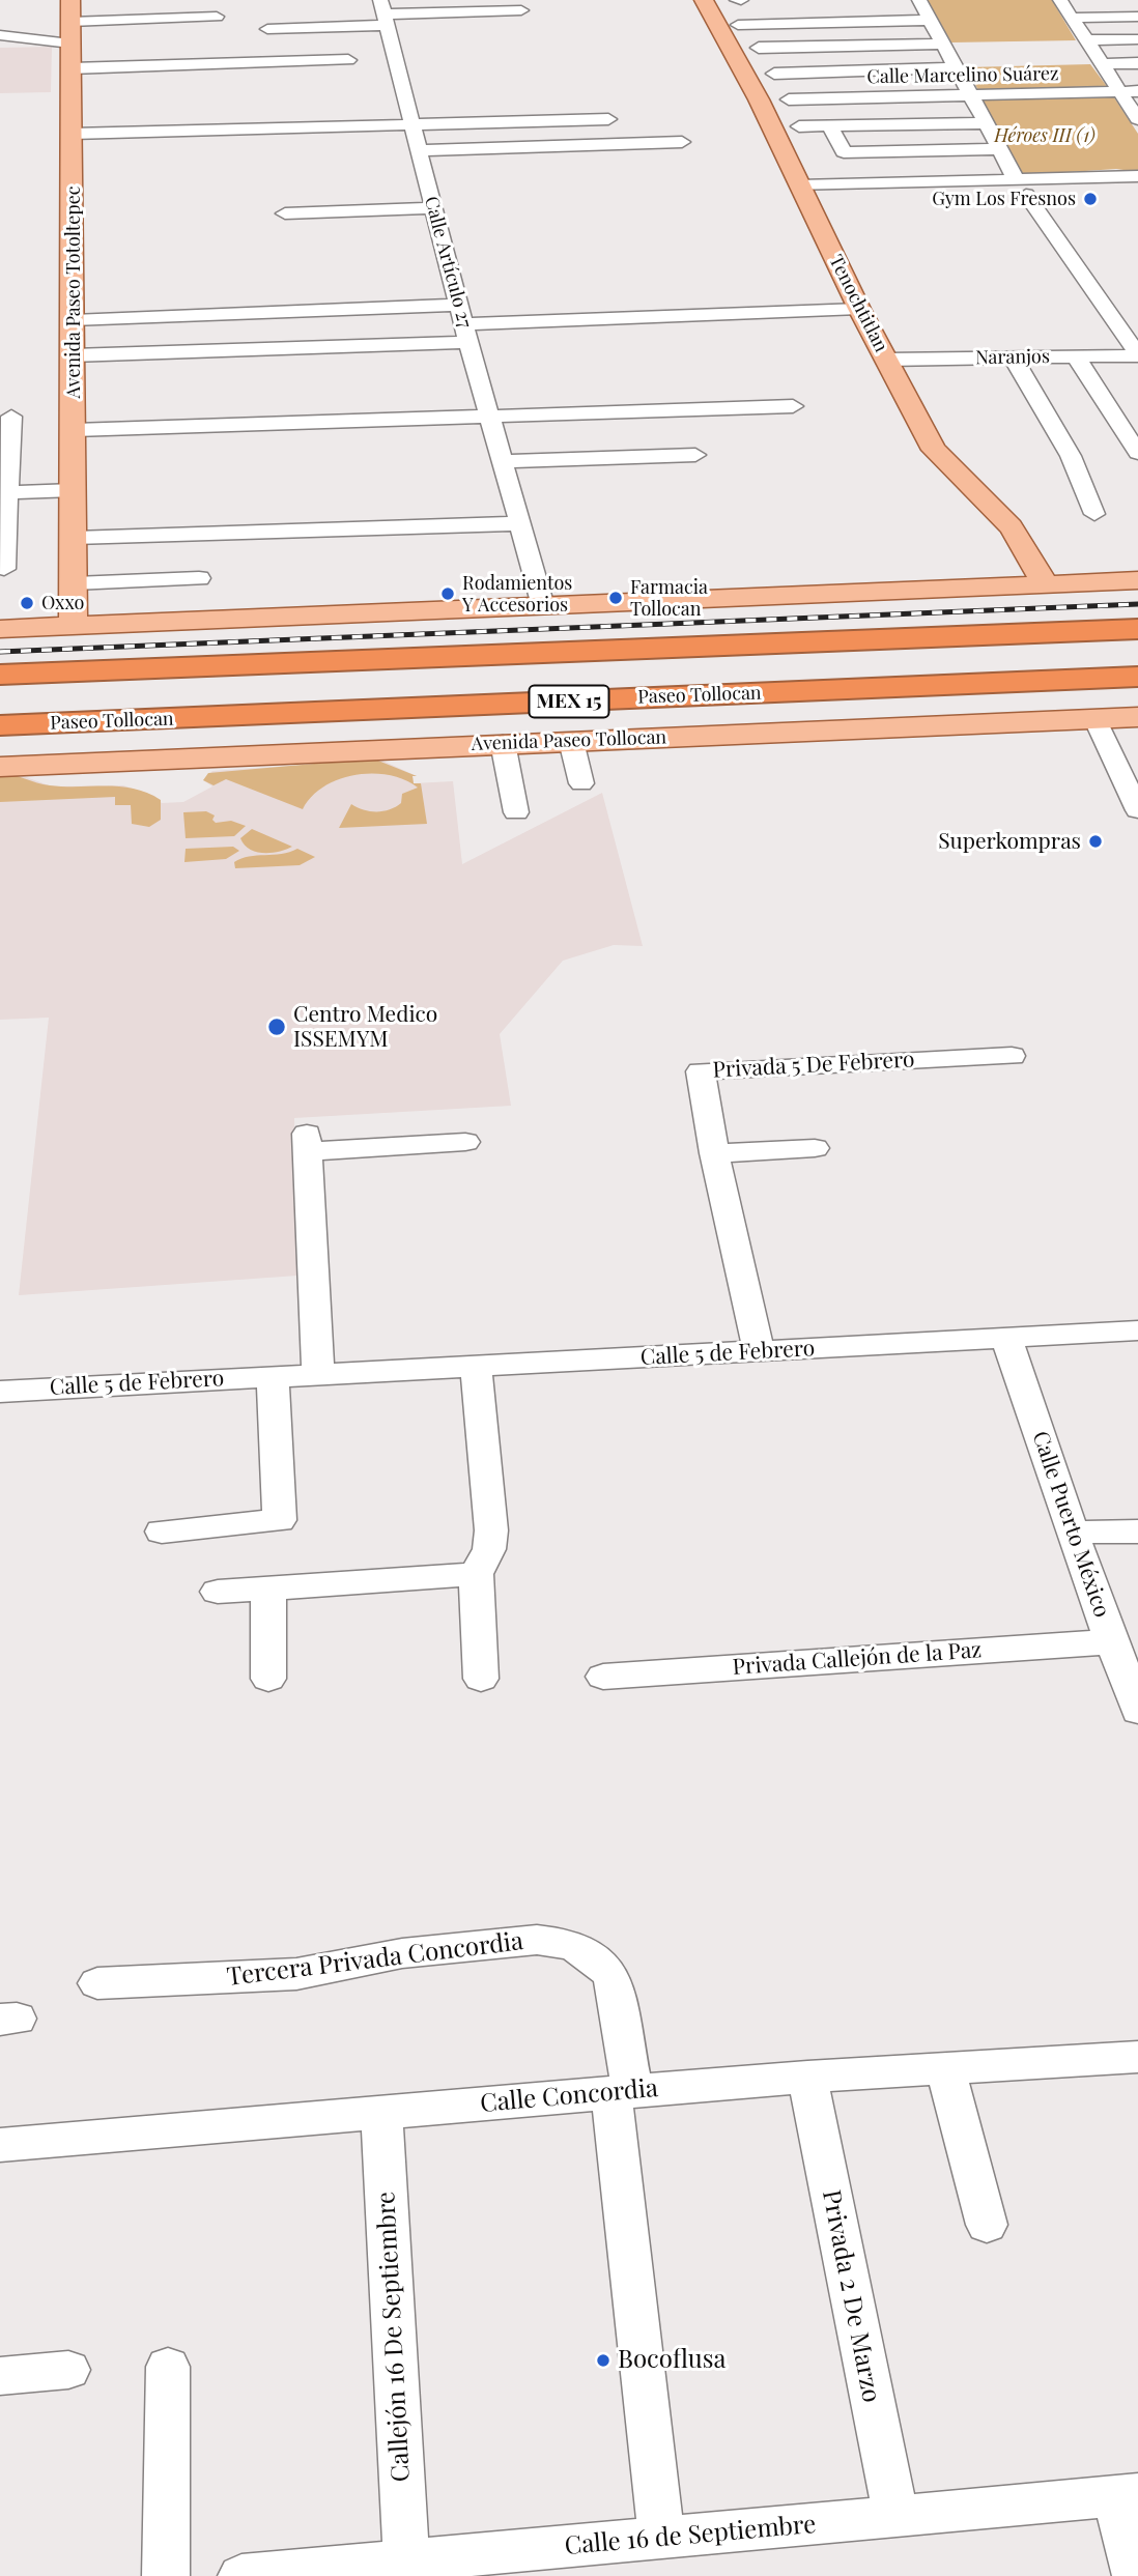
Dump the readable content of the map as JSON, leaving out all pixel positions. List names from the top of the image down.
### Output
{
  "streets": {
    "highway": ["Paseo Tollocan", "MEX 15"],
    "main road": ["Avenida Paseo Totoltepec", "Tenochtitlan", "Avenida Paseo Tollocan"],
    "street": [
      "Calle Marcelino Suárez",
      "Calle Artículo 27",
      "Naranjos",
      "Privada 5 De Febrero",
      "Calle 5 de Febrero",
      "Calle Puerto México",
      "Privada Callejón de la Paz",
      "Tercera Privada Concordia",
      "Calle Concordia",
      "Privada 2 De Marzo",
      "Callejón 16 De Septiembre",
      "Calle 16 de Septiembre"
    ]
  },
  "crossings": [
    ["Tenochtitlan", "Naranjos"],
    ["Privada 5 De Febrero", "Calle 5 de Febrero"],
    ["Calle 5 de Febrero", "Calle Puerto México"],
    ["Calle Puerto México", "Privada Callejón de la Paz"],
    ["Tercera Privada Concordia", "Calle Concordia"],
    ["Tercera Privada Concordia", "Calle 16 de Septiembre"],
    ["Calle Concordia", "Privada 2 De Marzo"],
    ["Calle Concordia", "Callejón 16 De Septiembre"],
    ["Privada 2 De Marzo", "Calle 16 de Septiembre"],
    ["Callejón 16 De Septiembre", "Calle 16 de Septiembre"]
  ],
  "parks": ["Héroes III (1)"],
  "places": [
    "Gym Los Fresnos",
    "Rodamientos Y Accesorios",
    "Farmacia Tollocan",
    "Oxxo",
    "Superkompras",
    "Centro Medico ISSEMYM",
    "Bocoflusa"
  ]
}
